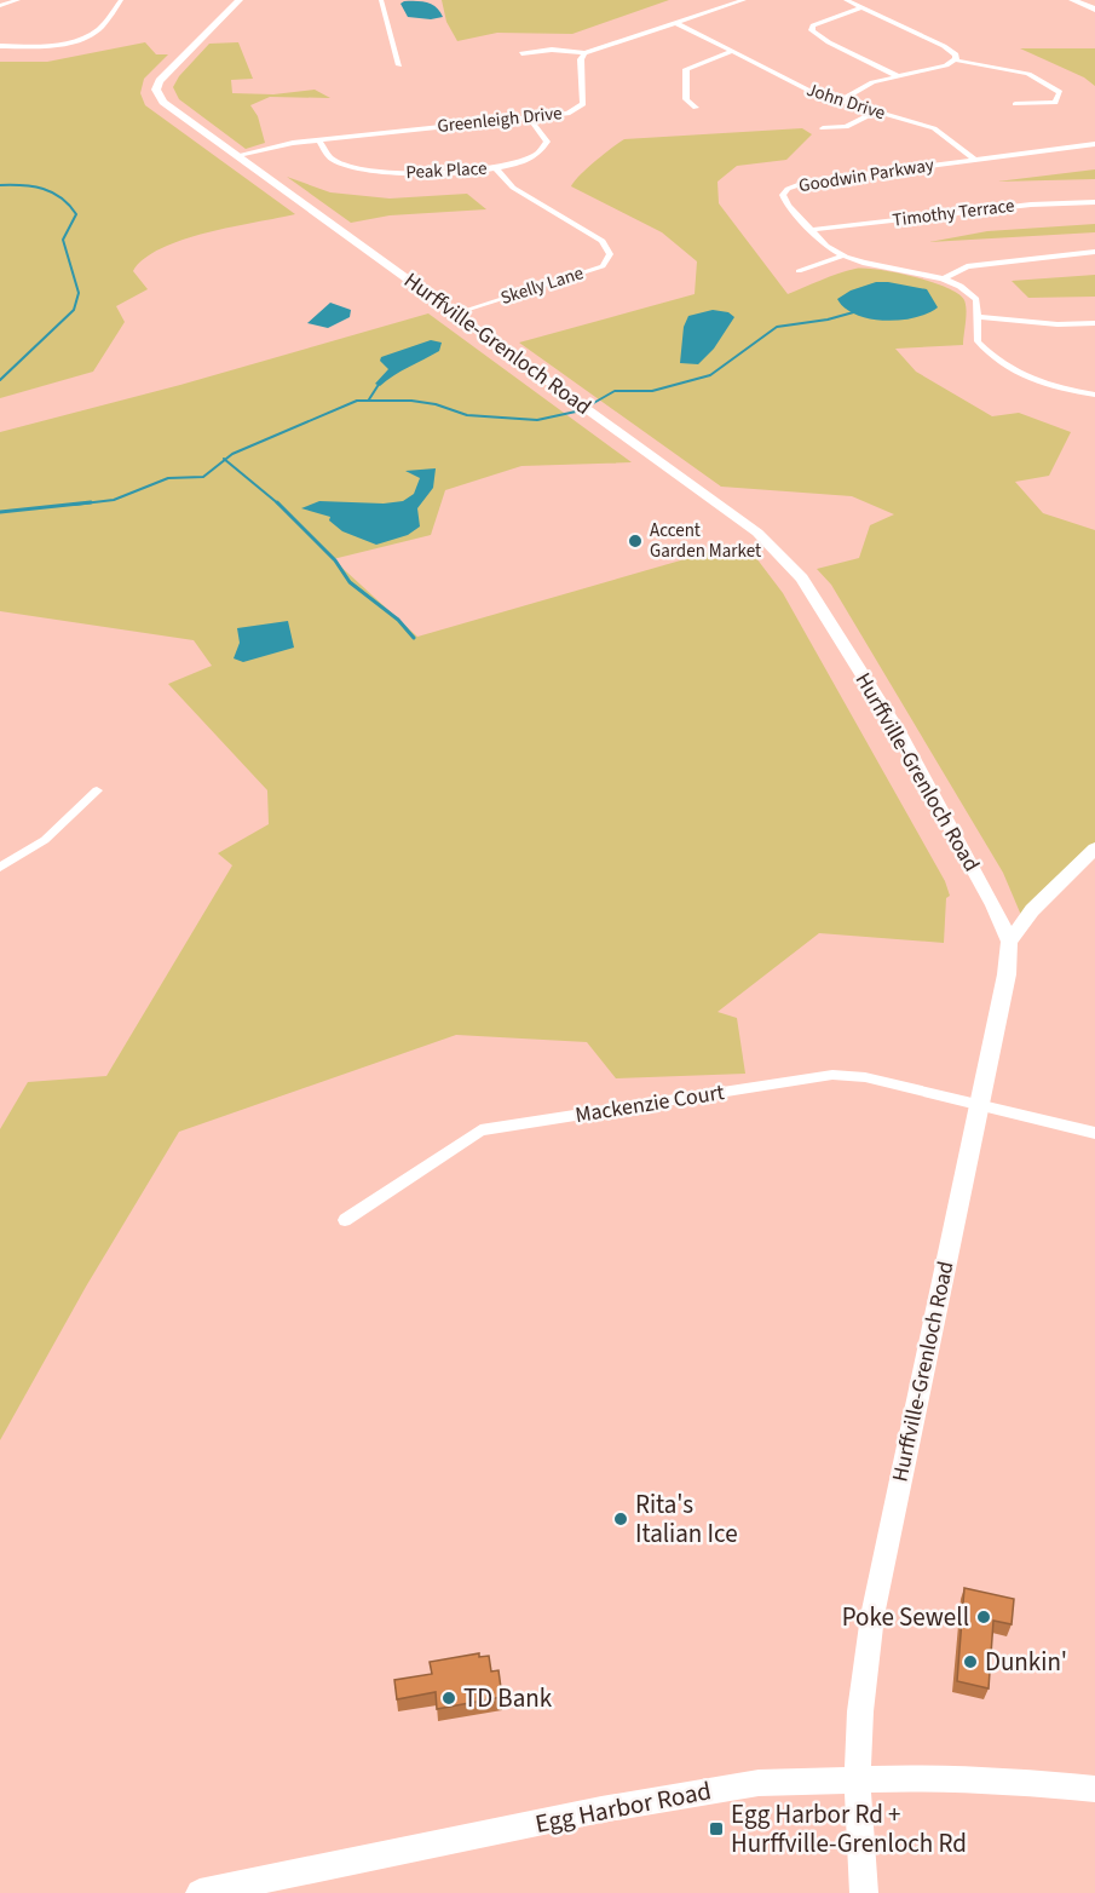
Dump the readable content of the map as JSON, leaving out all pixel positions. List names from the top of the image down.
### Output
{
  "streets": {
    "main road": ["Hurffville-Grenloch Road", "Egg Harbor Road"],
    "street": [
      "John Drive",
      "Greenleigh Drive",
      "Peak Place",
      "Goodwin Parkway",
      "Timothy Terrace",
      "Skelly Lane",
      "Mackenzie Court"
    ]
  },
  "crossings": [
    ["John Drive", "Goodwin Parkway"],
    ["Greenleigh Drive", "Peak Place"],
    ["Greenleigh Drive", "Hurffville-Grenloch Road"],
    ["Peak Place", "Skelly Lane"],
    ["Goodwin Parkway", "Timothy Terrace"],
    ["Skelly Lane", "Hurffville-Grenloch Road"],
    ["Hurffville-Grenloch Road", "Mackenzie Court"],
    ["Hurffville-Grenloch Road", "Egg Harbor Road"]
  ],
  "places": {
    "other": [
      "Accent Garden Market",
      "Rita's Italian Ice",
      "Poke Sewell",
      "Dunkin'",
      "TD Bank"
    ],
    "transit": ["Egg Harbor Rd + Hurffville-Grenloch Rd"]
  }
}
